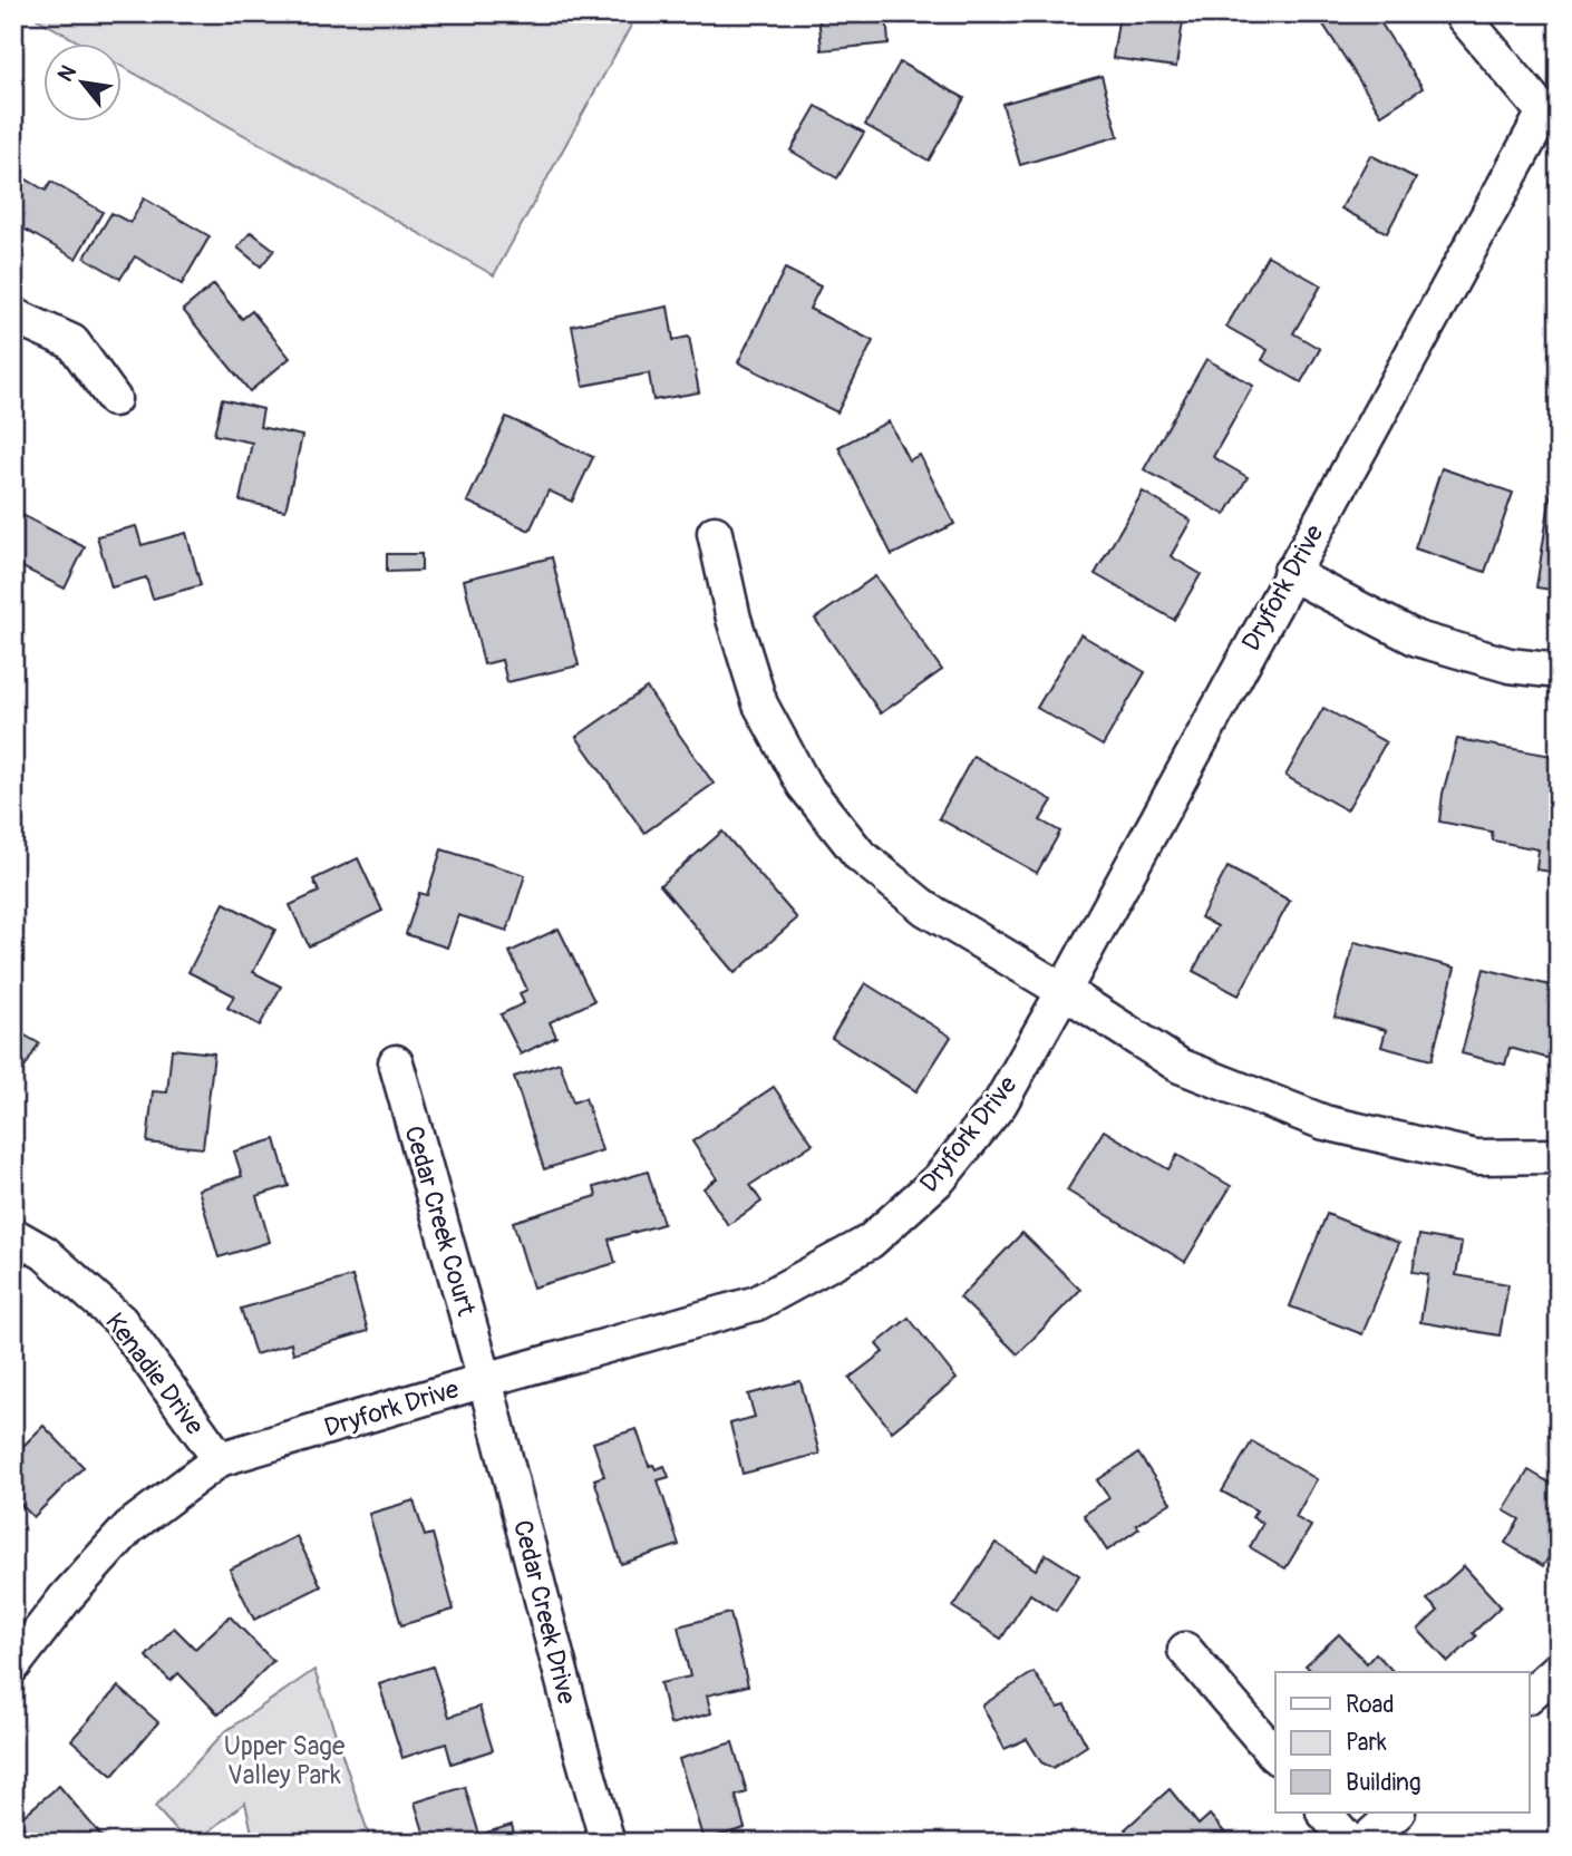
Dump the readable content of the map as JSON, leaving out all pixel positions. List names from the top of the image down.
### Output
{
  "streets": {
    "street": [
      "Dryfork Drive",
      "Cedar Creek Court",
      "Kenadie Drive",
      "Cedar Creek Drive"
    ]
  },
  "crossings": [
    ["Dryfork Drive", "Cedar Creek Court"],
    ["Dryfork Drive", "Kenadie Drive"],
    ["Dryfork Drive", "Cedar Creek Drive"],
    ["Cedar Creek Court", "Cedar Creek Drive"]
  ],
  "parks": ["Upper Sage Valley Park"],
  "legend": ["Road", "Park", "Building"],
  "north": "top left"
}
